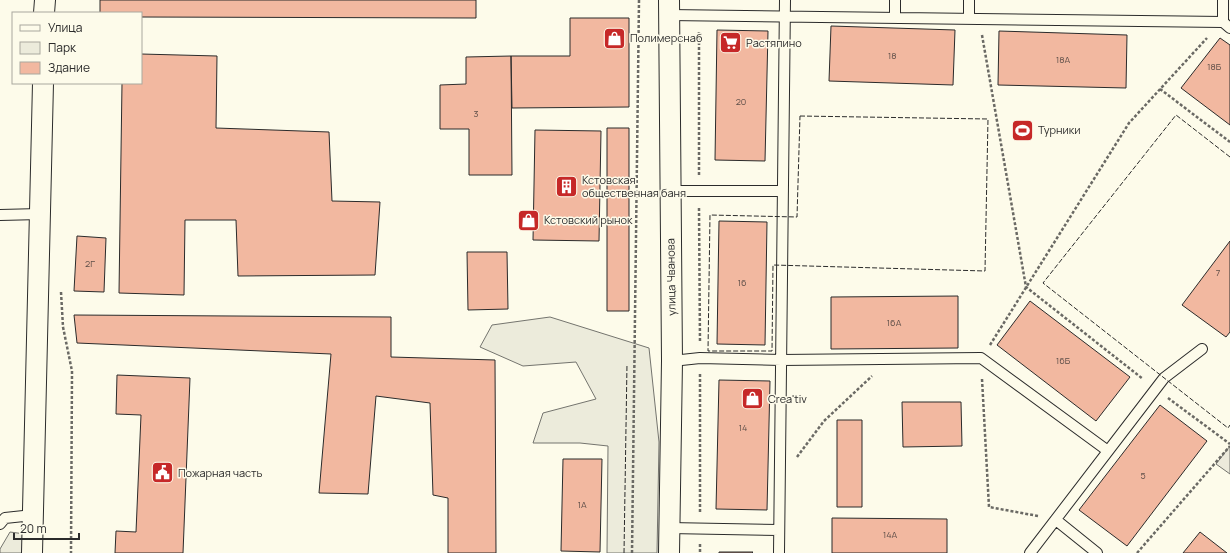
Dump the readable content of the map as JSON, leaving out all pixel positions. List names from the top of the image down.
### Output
{
  "streets": {
    "street": ["улица Чванова"]
  },
  "places": {
    "shop": ["Полимерснаб", "Кстовский рынок", "Crea'tiv"],
    "supermarket": ["Растяпино"],
    "sports": ["Турники"],
    "building": ["Кстовская общественная баня"],
    "public building": ["Пожарная часть"]
  },
  "house_numbers": [
    "18",
    "18А",
    "18Б",
    "20",
    "3",
    "2Г",
    "7",
    "16",
    "16А",
    "16Б",
    "14",
    "5",
    "1А",
    "14А"
  ],
  "legend": ["Улица", "Парк", "Здание"],
  "scale_bar": "20 m"
}
